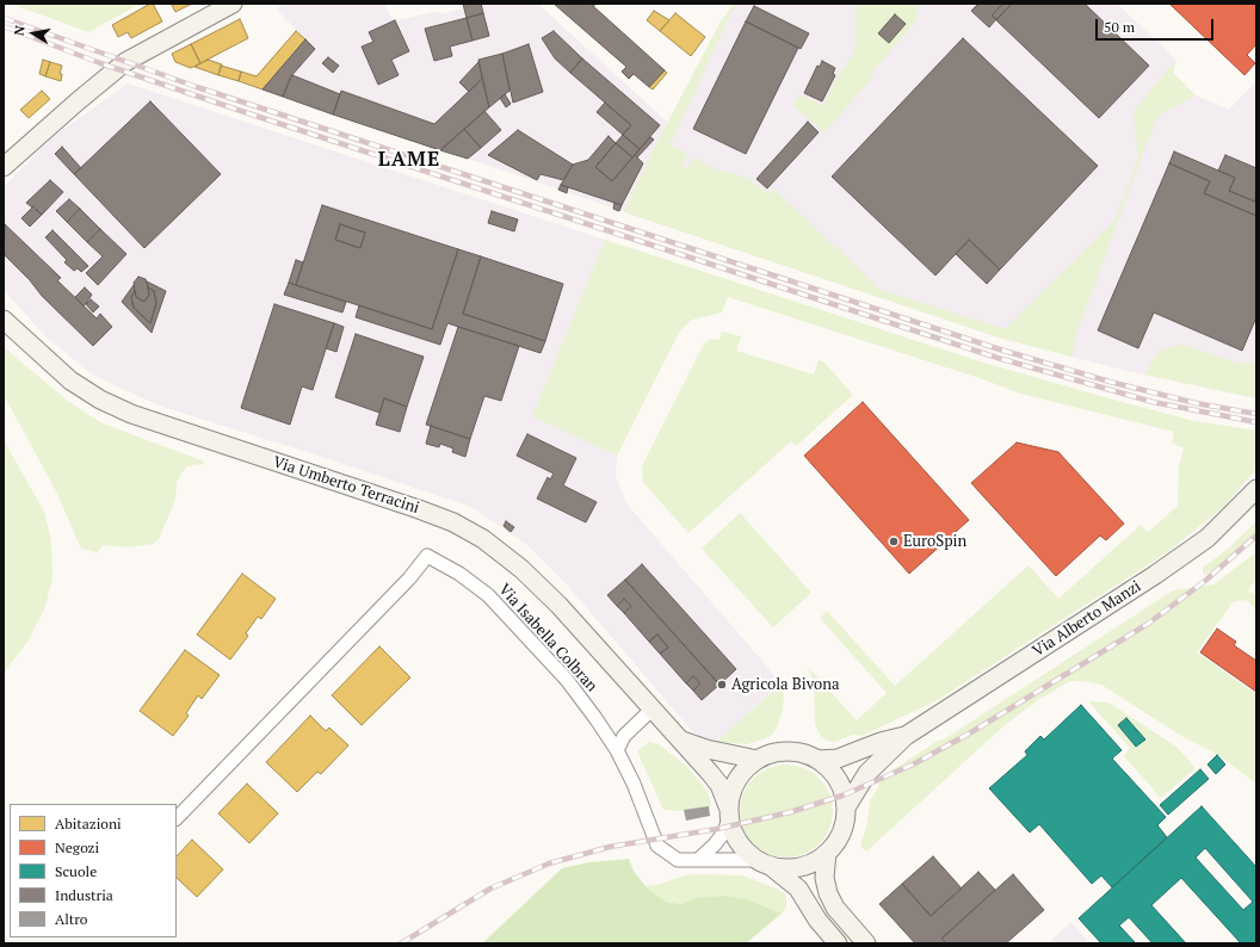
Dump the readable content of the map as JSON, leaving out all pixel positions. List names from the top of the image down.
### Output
{
  "streets": {
    "main road": ["Via Umberto Terracini", "Via Alberto Manzi"],
    "street": ["Via Isabella Colbran"]
  },
  "crossings": [
    ["Via Umberto Terracini", "Via Alberto Manzi"],
    ["Via Umberto Terracini", "Via Isabella Colbran"],
    ["Via Alberto Manzi", "Via Isabella Colbran"]
  ],
  "districts": ["LAME"],
  "places": ["EuroSpin", "Agricola Bivona"],
  "legend": [
    "Abitazioni",
    "Negozi",
    "Scuole",
    "Industria",
    "Altro"
  ],
  "scale_bar": "50 m",
  "north": "left"
}
